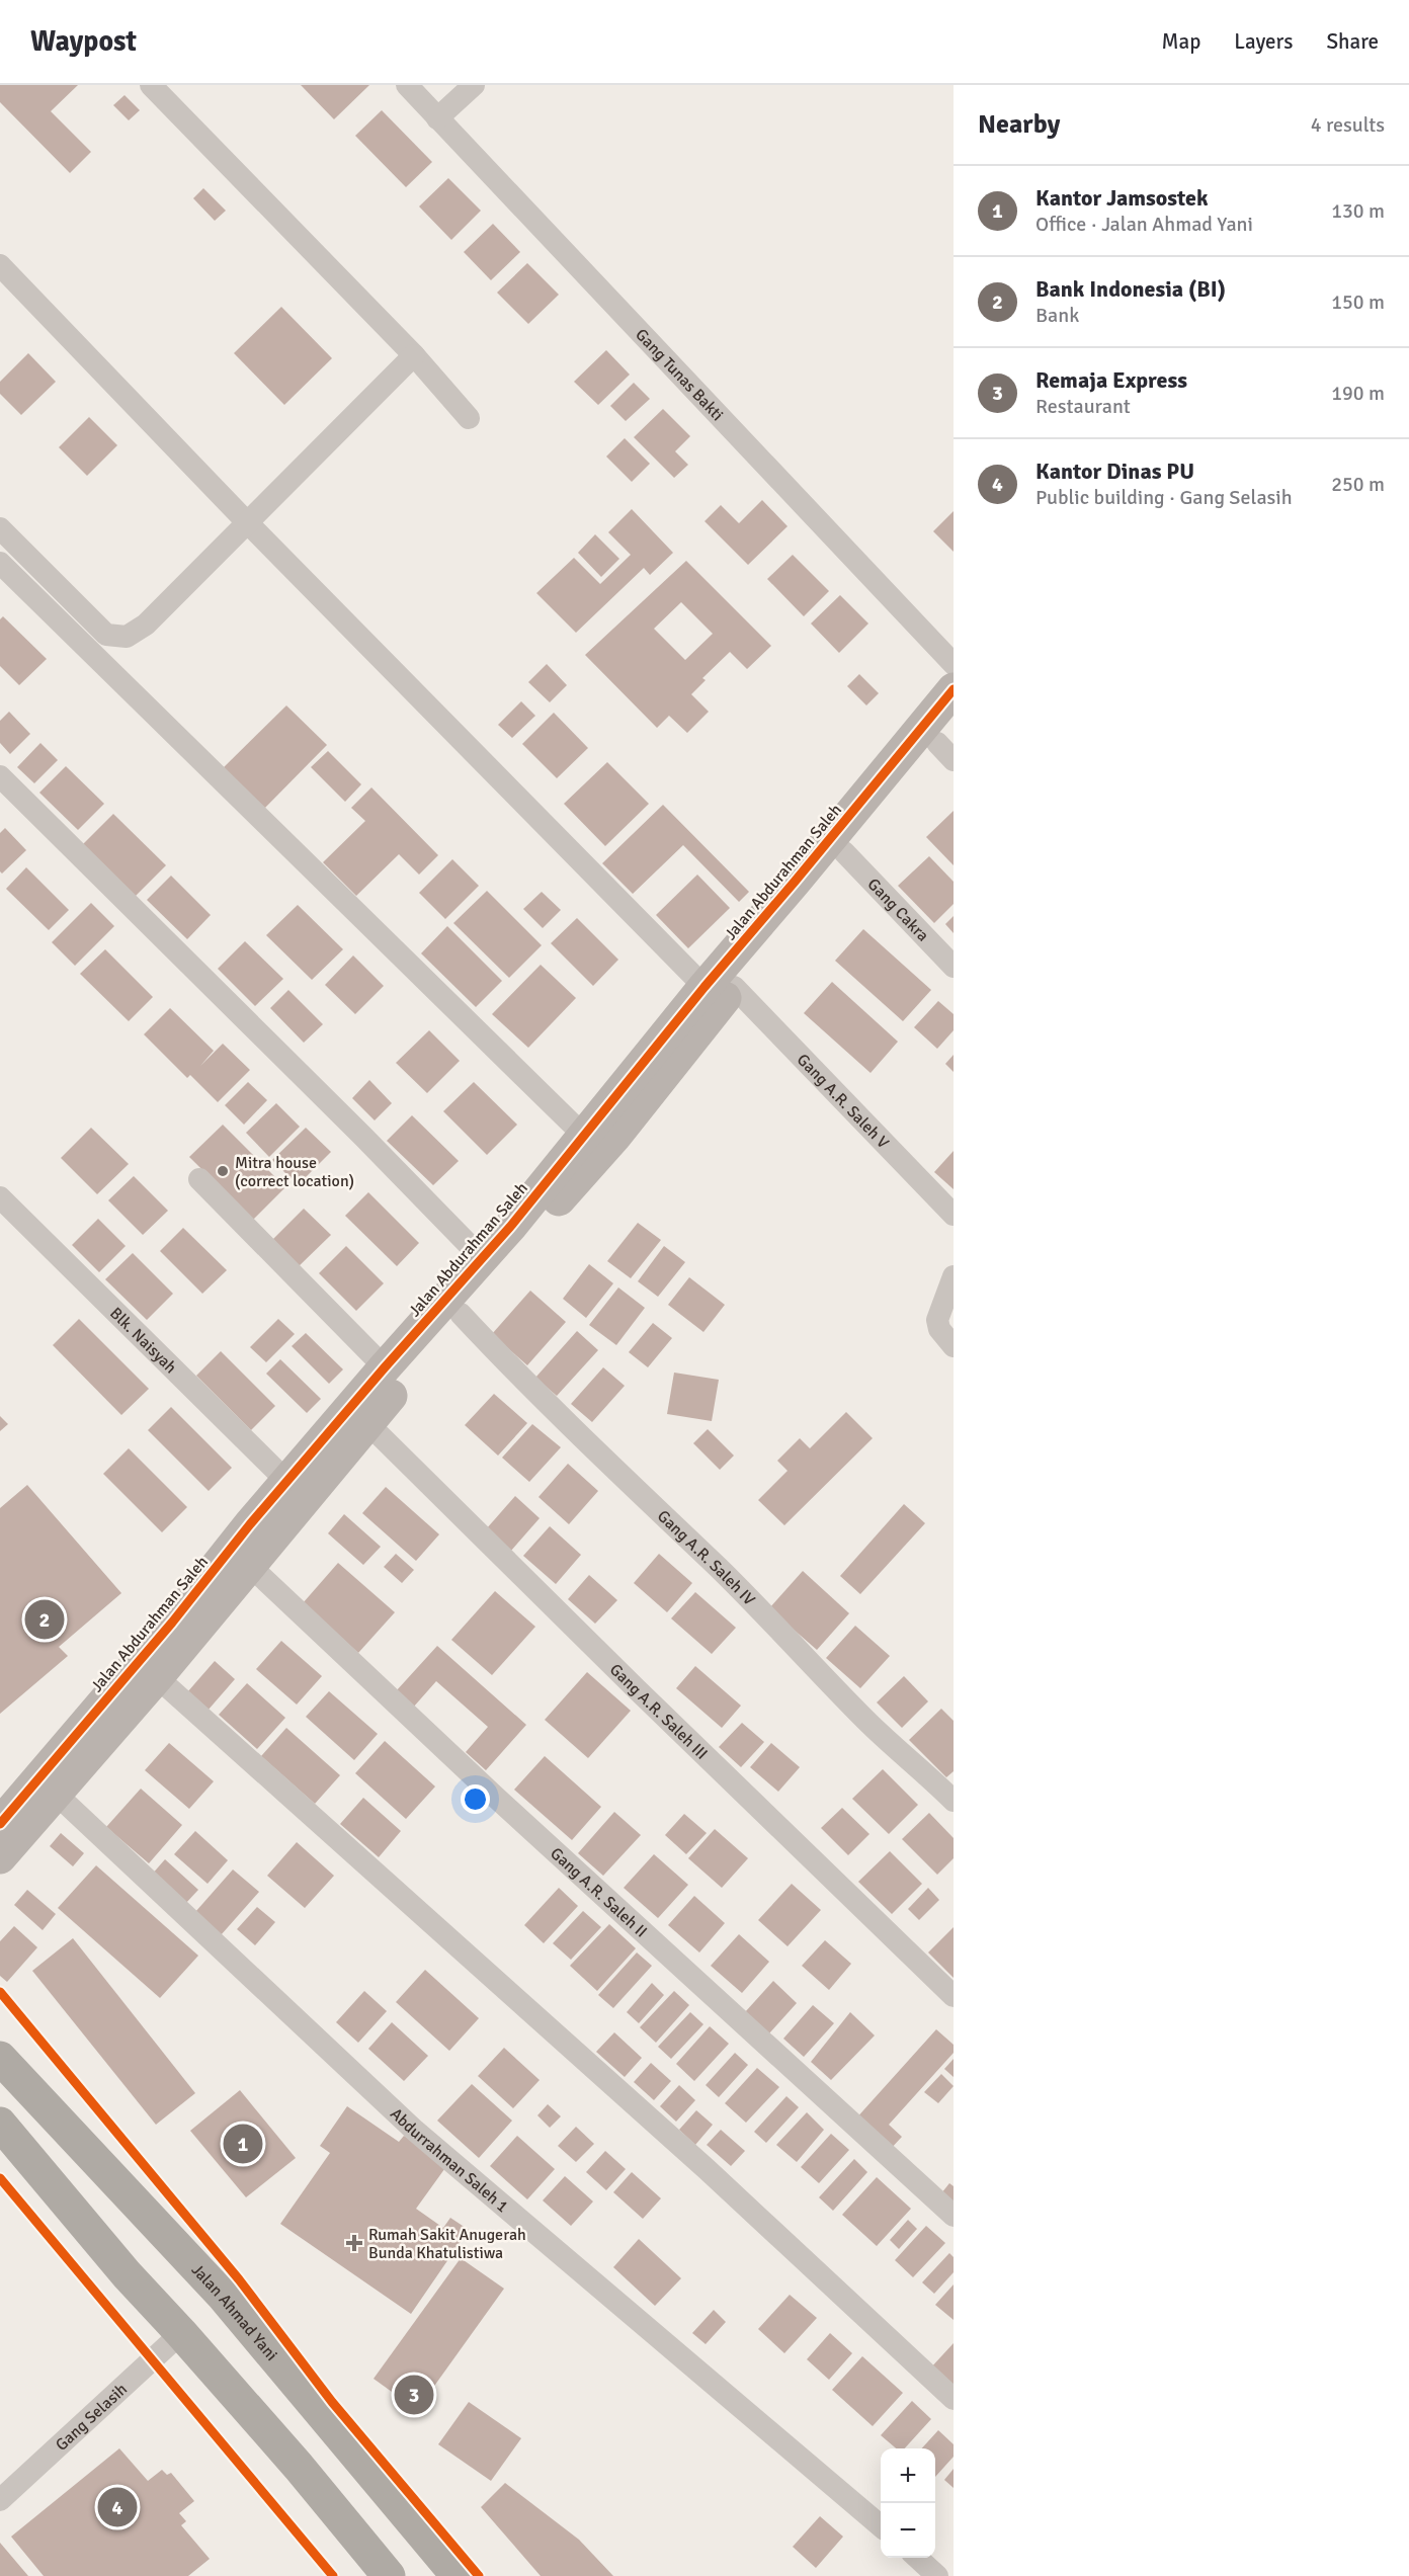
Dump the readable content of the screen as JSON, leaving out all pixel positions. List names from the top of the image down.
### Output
{
  "streets": {
    "highway": ["Jalan Ahmad Yani"],
    "street": [
      "Gang Tunas Bakti",
      "Jalan Abdurahman Saleh",
      "Gang Cakra",
      "Gang A.R. Saleh V",
      "Blk. Naisyah",
      "Gang A.R. Saleh IV",
      "Gang A.R. Saleh III",
      "Gang A.R. Saleh II",
      "Abdurrahman Saleh 1",
      "Gang Selasih"
    ]
  },
  "crossings": [
    ["Jalan Abdurahman Saleh", "Gang Cakra"],
    ["Jalan Abdurahman Saleh", "Gang A.R. Saleh V"],
    ["Jalan Abdurahman Saleh", "Blk. Naisyah"],
    ["Jalan Abdurahman Saleh", "Gang A.R. Saleh IV"],
    ["Jalan Abdurahman Saleh", "Gang A.R. Saleh III"],
    ["Jalan Abdurahman Saleh", "Gang A.R. Saleh II"],
    ["Jalan Abdurahman Saleh", "Abdurrahman Saleh 1"]
  ],
  "places": {
    "other": ["Mitra house (correct location)"],
    "health": ["Rumah Sakit Anugerah Bunda Khatulistiwa"]
  },
  "page": {
    "header": "Waypost",
    "nav": ["Map", "Layers", "Share"],
    "heading": ["Nearby", "4 results"],
    "list": [
      {
        "mark": "1",
        "name": "Kantor Jamsostek",
        "note": "Office · Jalan Ahmad Yani",
        "value": "130 m"
      },
      {
        "mark": "2",
        "name": "Bank Indonesia (BI)",
        "note": "Bank",
        "value": "150 m"
      },
      {
        "mark": "3",
        "name": "Remaja Express",
        "note": "Restaurant",
        "value": "190 m"
      },
      {
        "mark": "4",
        "name": "Kantor Dinas PU",
        "note": "Public building · Gang Selasih",
        "value": "250 m"
      }
    ],
    "pins": [
      "2",
      "1",
      "3",
      "4"
    ],
    "map_buttons": ["+", "−"]
  }
}
